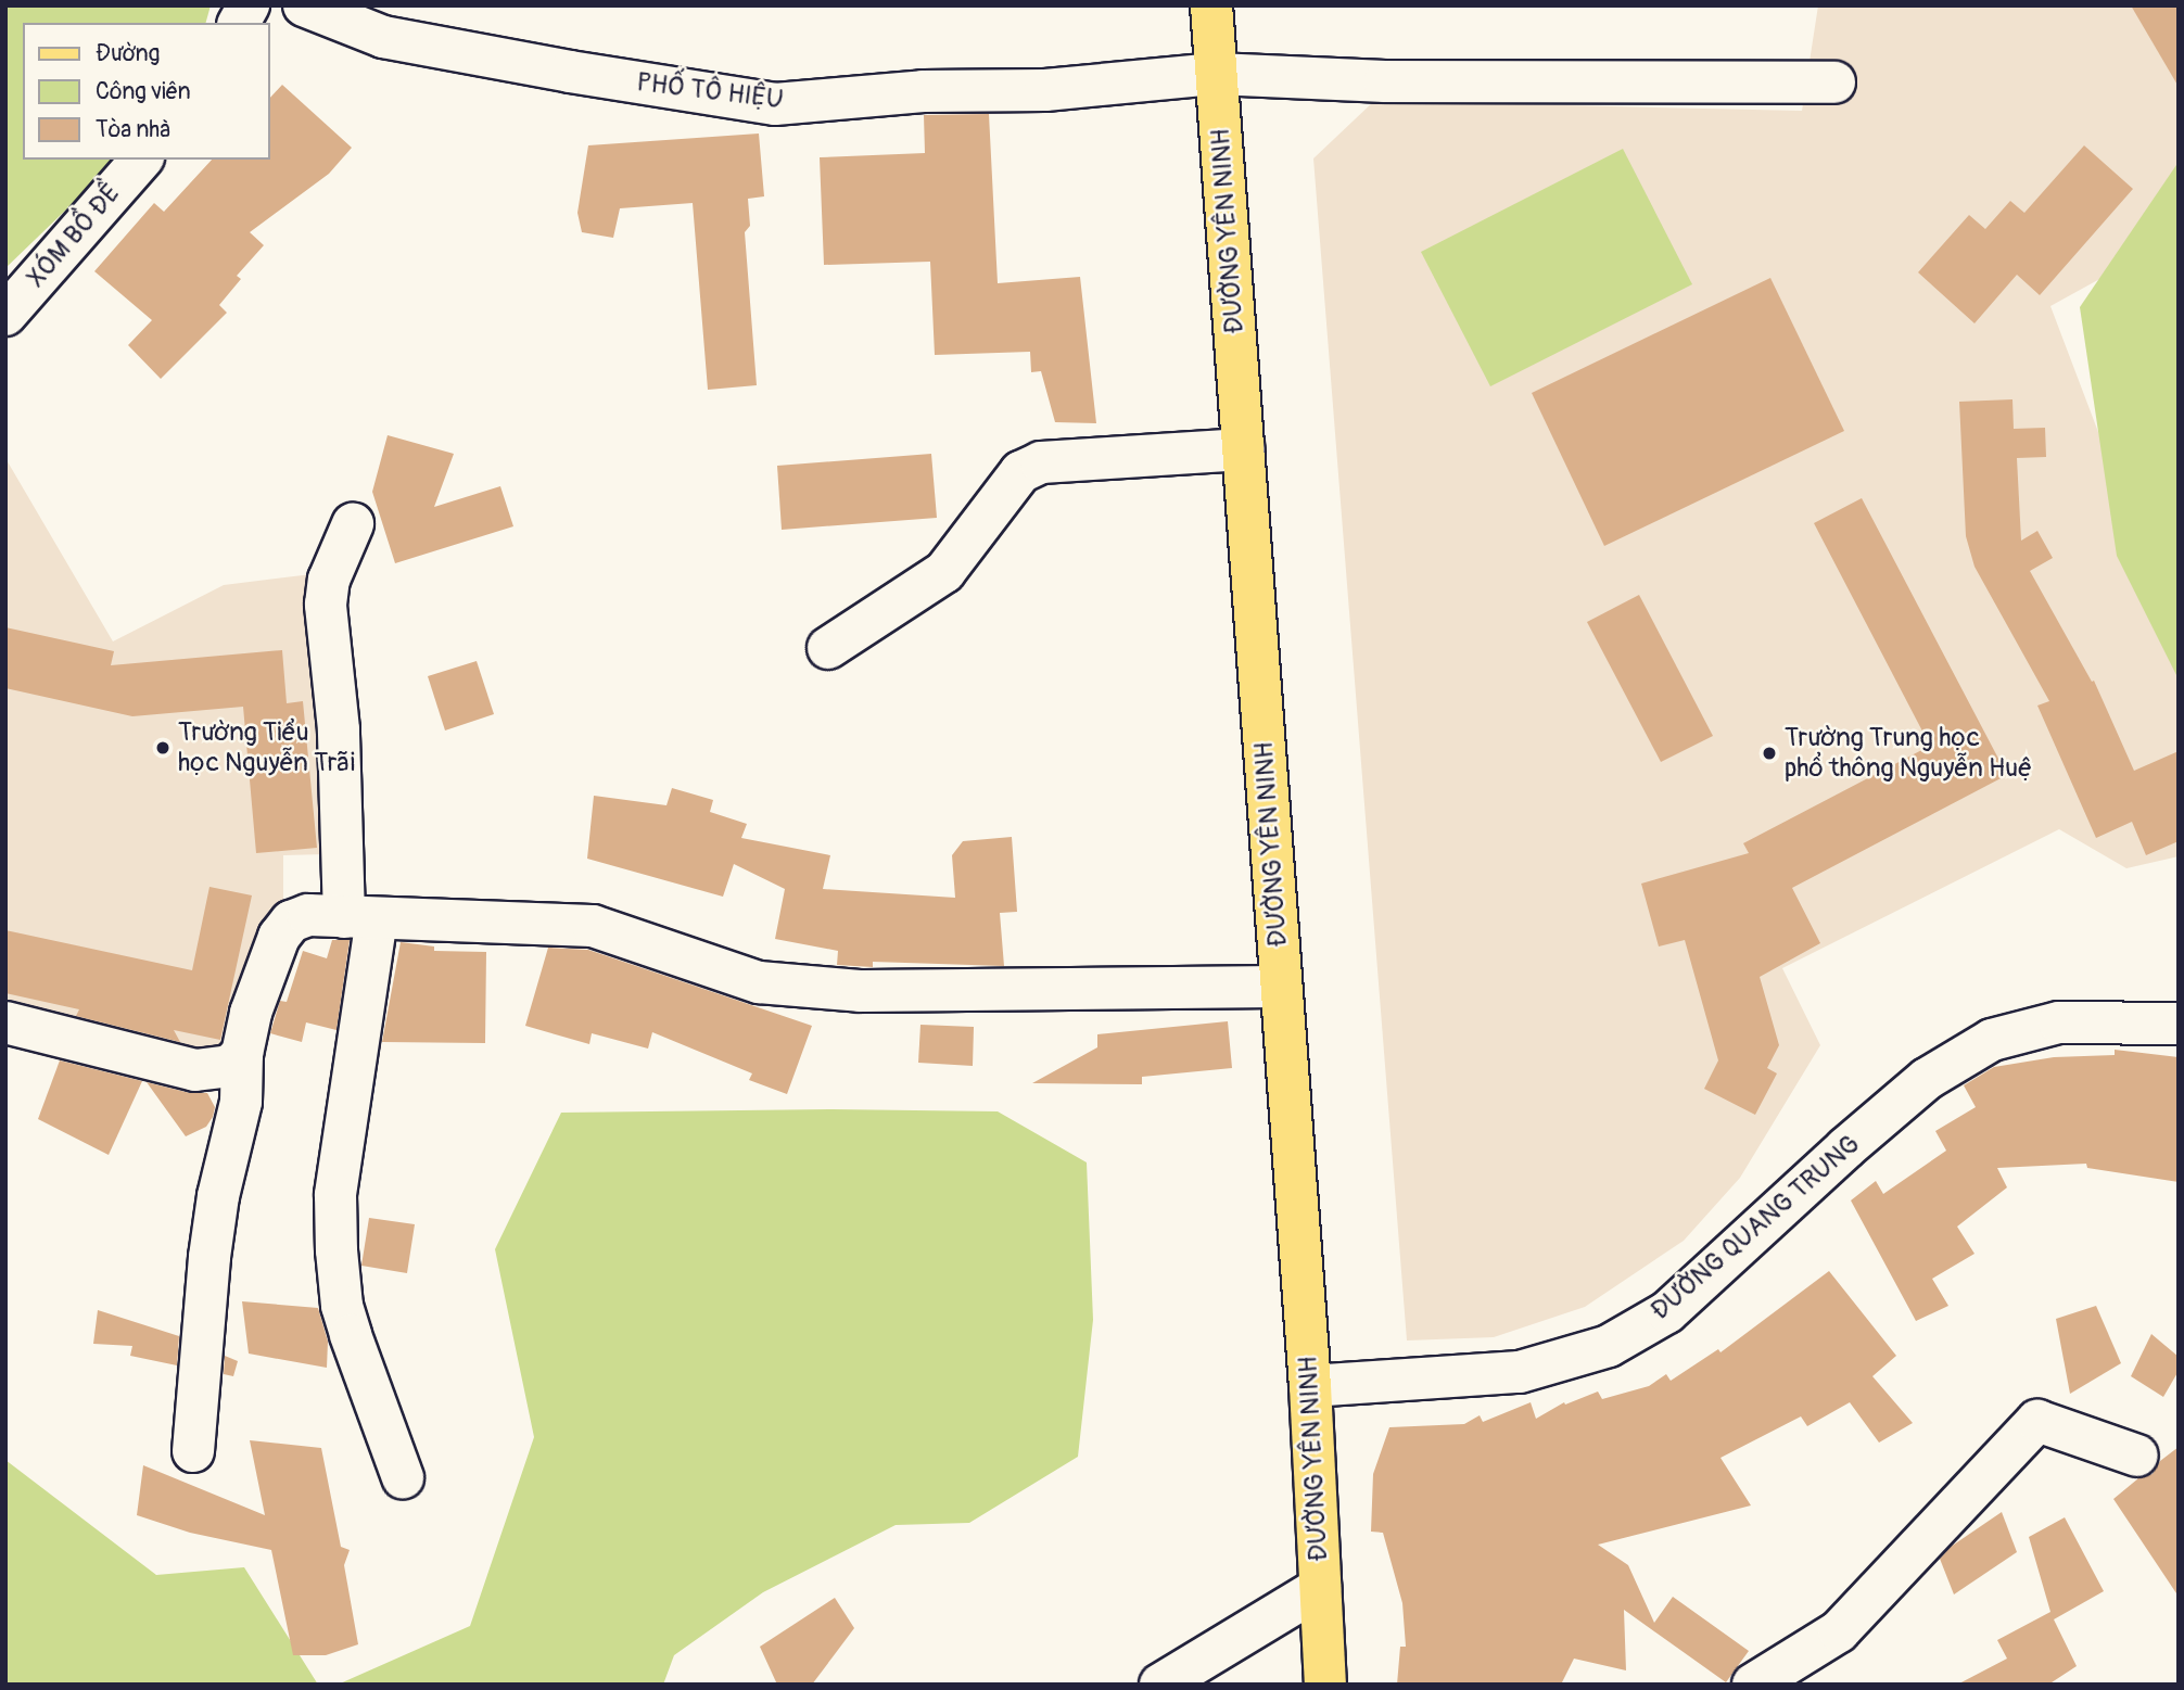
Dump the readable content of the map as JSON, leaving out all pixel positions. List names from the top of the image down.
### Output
{
  "streets": {
    "main road": ["ĐƯỜNG YÊN NINH"],
    "street": ["PHỐ TÔ HIỆU", "XÓM BỒ ĐỀ", "ĐƯỜNG QUANG TRUNG"]
  },
  "crossings": [
    ["PHỐ TÔ HIỆU", "ĐƯỜNG YÊN NINH"],
    ["ĐƯỜNG YÊN NINH", "ĐƯỜNG QUANG TRUNG"]
  ],
  "places": ["Trường Tiểu học Nguyễn Trãi", "Trường Trung học phổ thông Nguyễn Huệ"],
  "legend": ["Đường", "Công viên", "Tòa nhà"]
}
